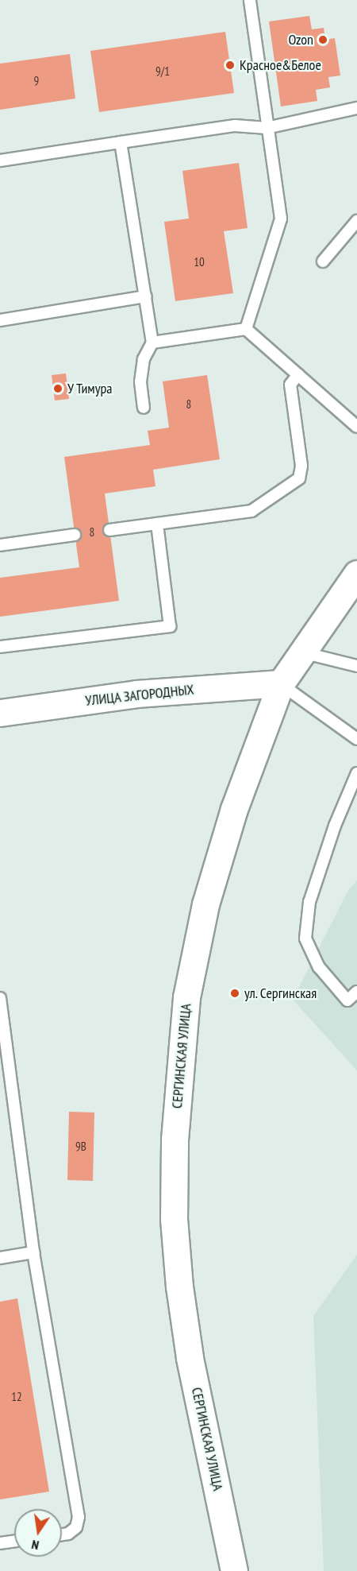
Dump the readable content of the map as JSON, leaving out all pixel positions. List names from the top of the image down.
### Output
{
  "streets": {
    "main road": ["УЛИЦА ЗАГОРОДНЫХ", "СЕРГИНСКАЯ УЛИЦА"]
  },
  "crossings": [
    ["УЛИЦА ЗАГОРОДНЫХ", "СЕРГИНСКАЯ УЛИЦА"]
  ],
  "places": [
    "Ozon",
    "Красное&Белое",
    "У Тимура",
    "ул. Сергинская"
  ],
  "house_numbers": [
    "9/1",
    "9",
    "10",
    "8",
    "8",
    "9В",
    "12"
  ],
  "north": "bottom"
}
